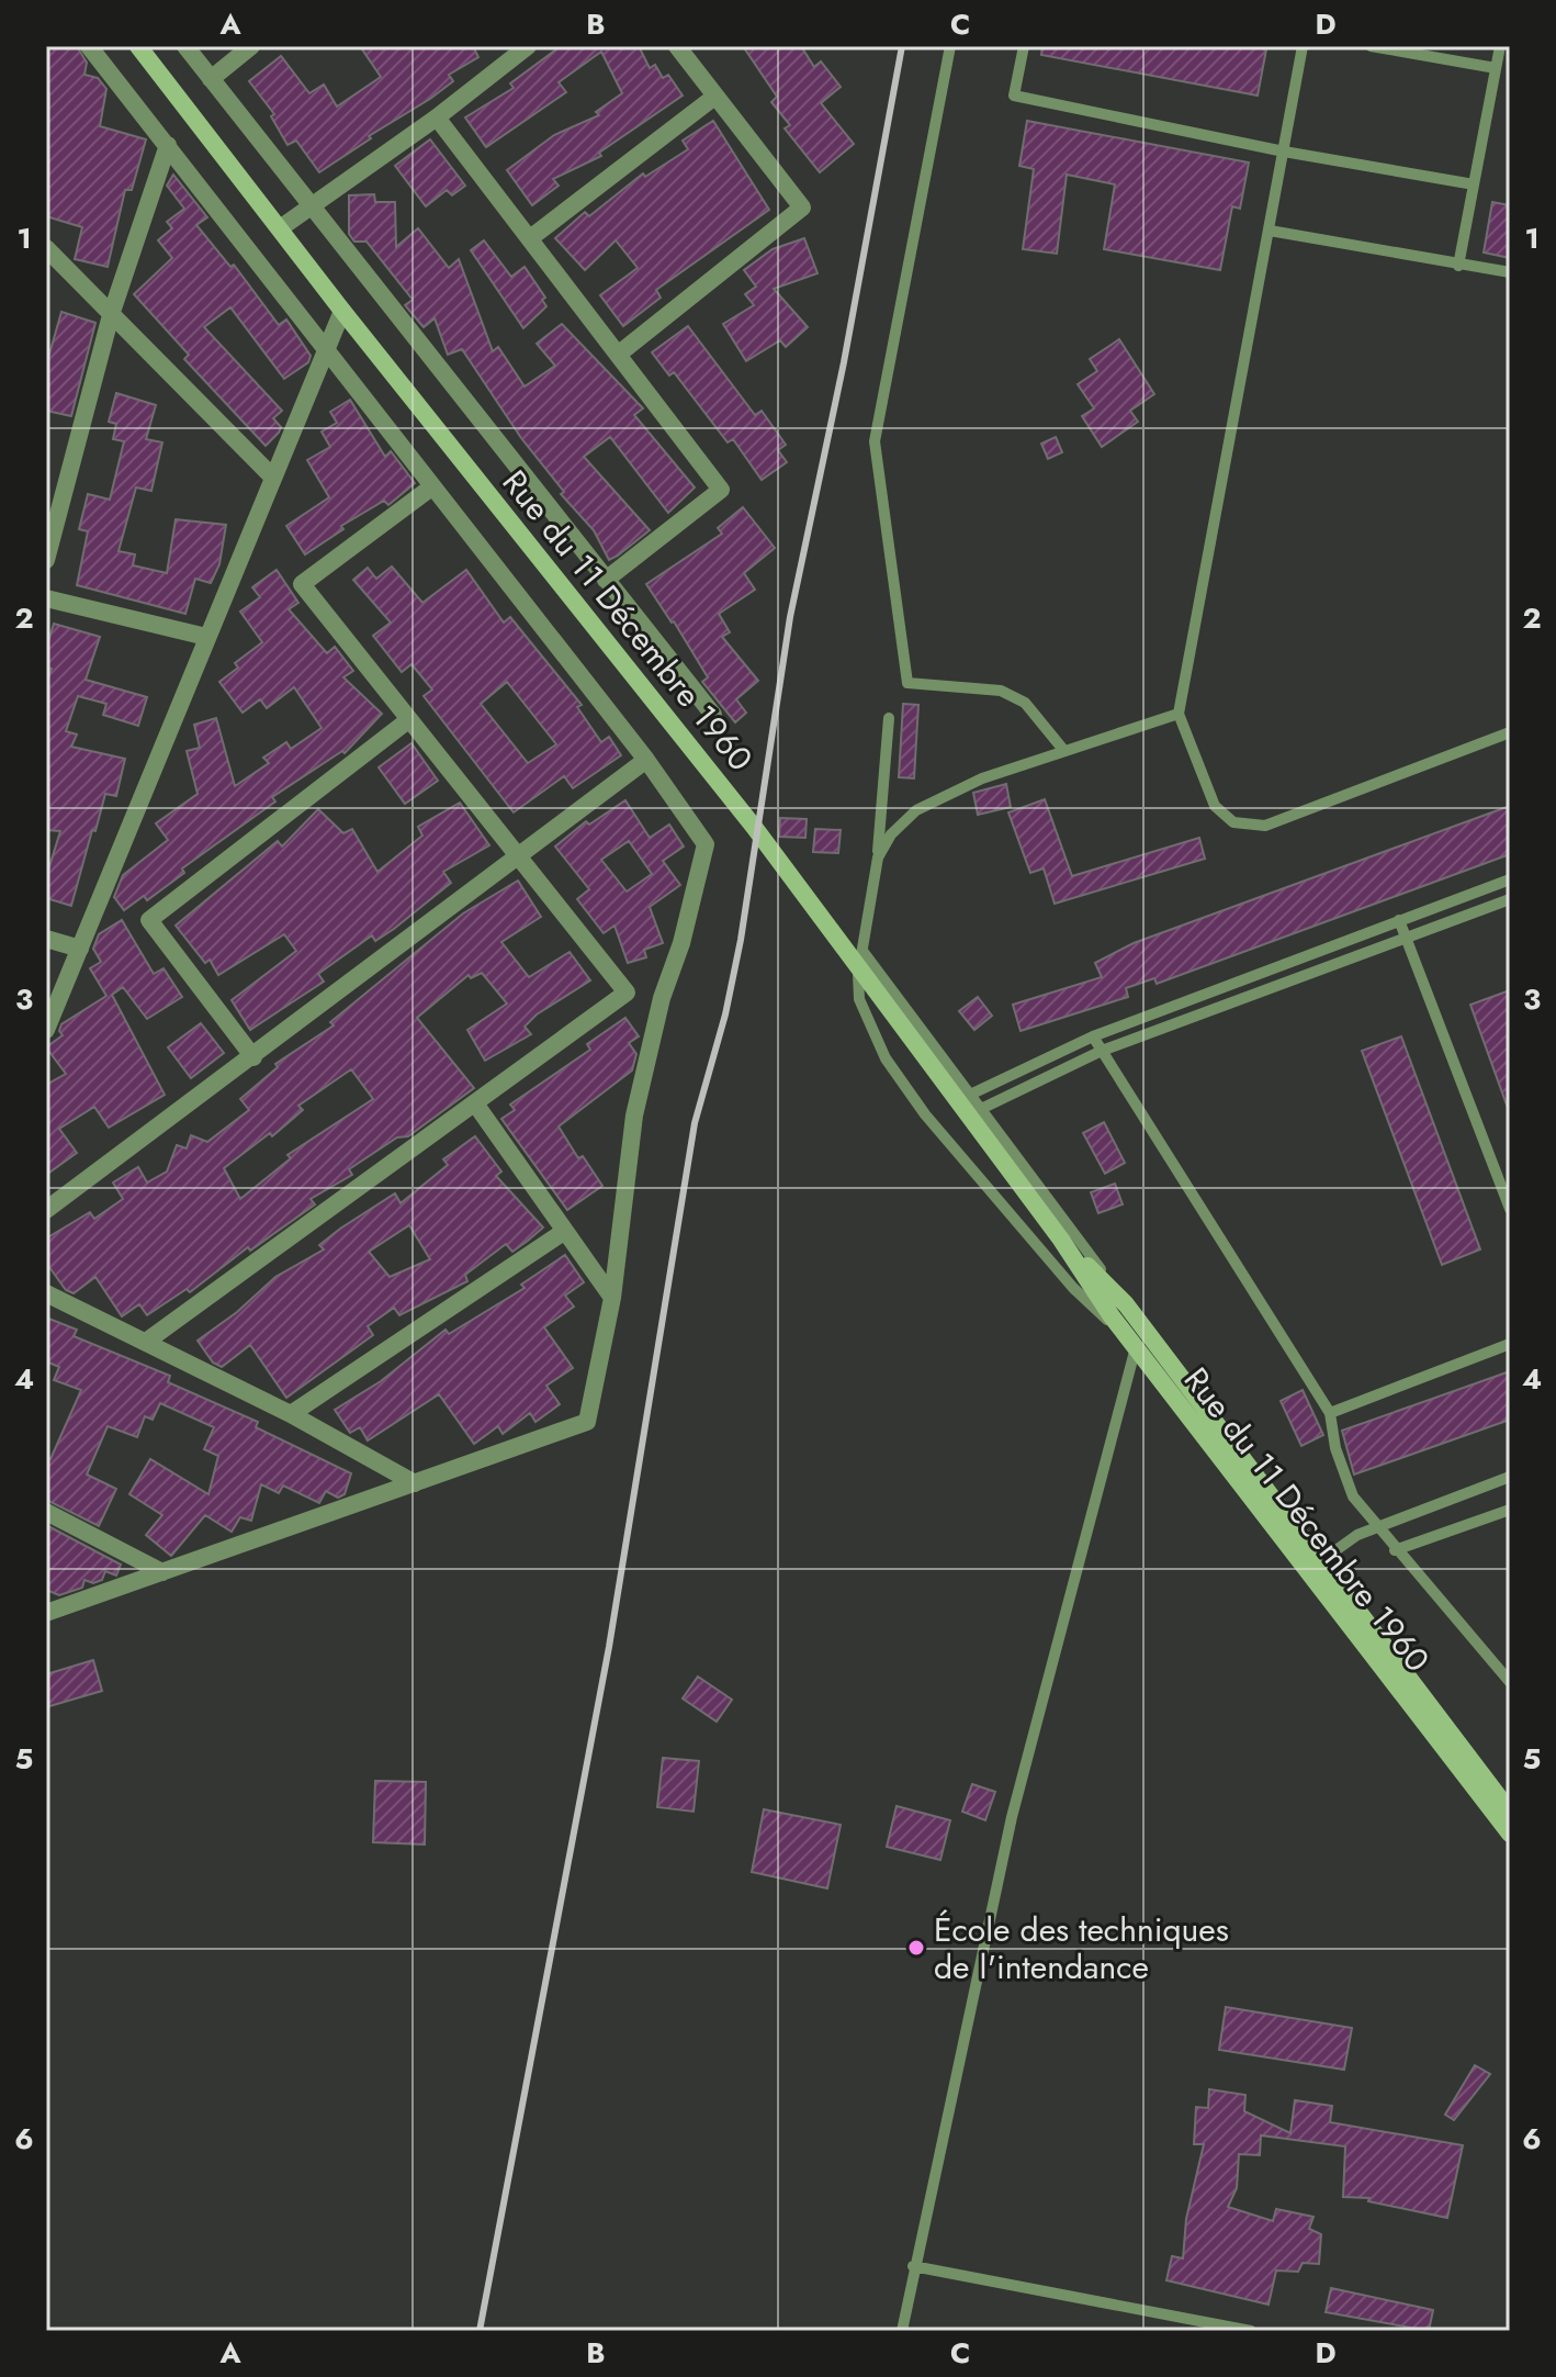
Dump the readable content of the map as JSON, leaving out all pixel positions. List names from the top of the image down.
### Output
{
  "streets": {
    "main road": ["Rue du 11 Décembre 1960"]
  },
  "places": ["École des techniques de l'intendance"],
  "grid": {
    "columns": [
      "A",
      "B",
      "C",
      "D"
    ],
    "rows": [
      "1",
      "2",
      "3",
      "4",
      "5",
      "6"
    ]
  }
}
